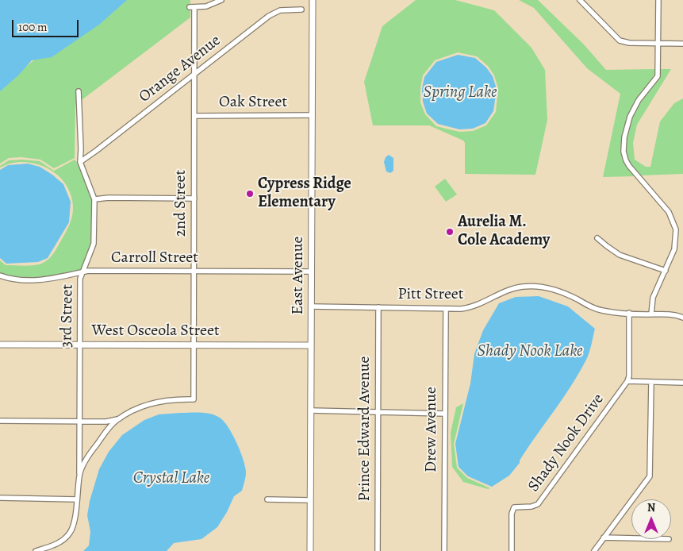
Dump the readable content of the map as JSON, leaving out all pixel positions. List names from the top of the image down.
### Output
{
  "streets": {
    "street": [
      "Orange Avenue",
      "Oak Street",
      "2nd Street",
      "Carroll Street",
      "East Avenue",
      "Pitt Street",
      "3rd Street",
      "West Osceola Street",
      "Prince Edward Avenue",
      "Drew Avenue",
      "Shady Nook Drive"
    ]
  },
  "crossings": [
    ["Orange Avenue", "2nd Street"],
    ["Orange Avenue", "3rd Street"],
    ["Oak Street", "2nd Street"],
    ["Oak Street", "East Avenue"],
    ["2nd Street", "Carroll Street"],
    ["2nd Street", "West Osceola Street"],
    ["Carroll Street", "East Avenue"],
    ["Carroll Street", "3rd Street"],
    ["East Avenue", "Pitt Street"],
    ["East Avenue", "West Osceola Street"],
    ["Pitt Street", "Prince Edward Avenue"],
    ["Pitt Street", "Drew Avenue"],
    ["3rd Street", "West Osceola Street"]
  ],
  "water": ["Spring Lake", "Shady Nook Lake", "Crystal Lake"],
  "places": ["Cypress Ridge Elementary", "Aurelia M. Cole Academy"],
  "scale_bar": "100 m",
  "north": "top"
}
